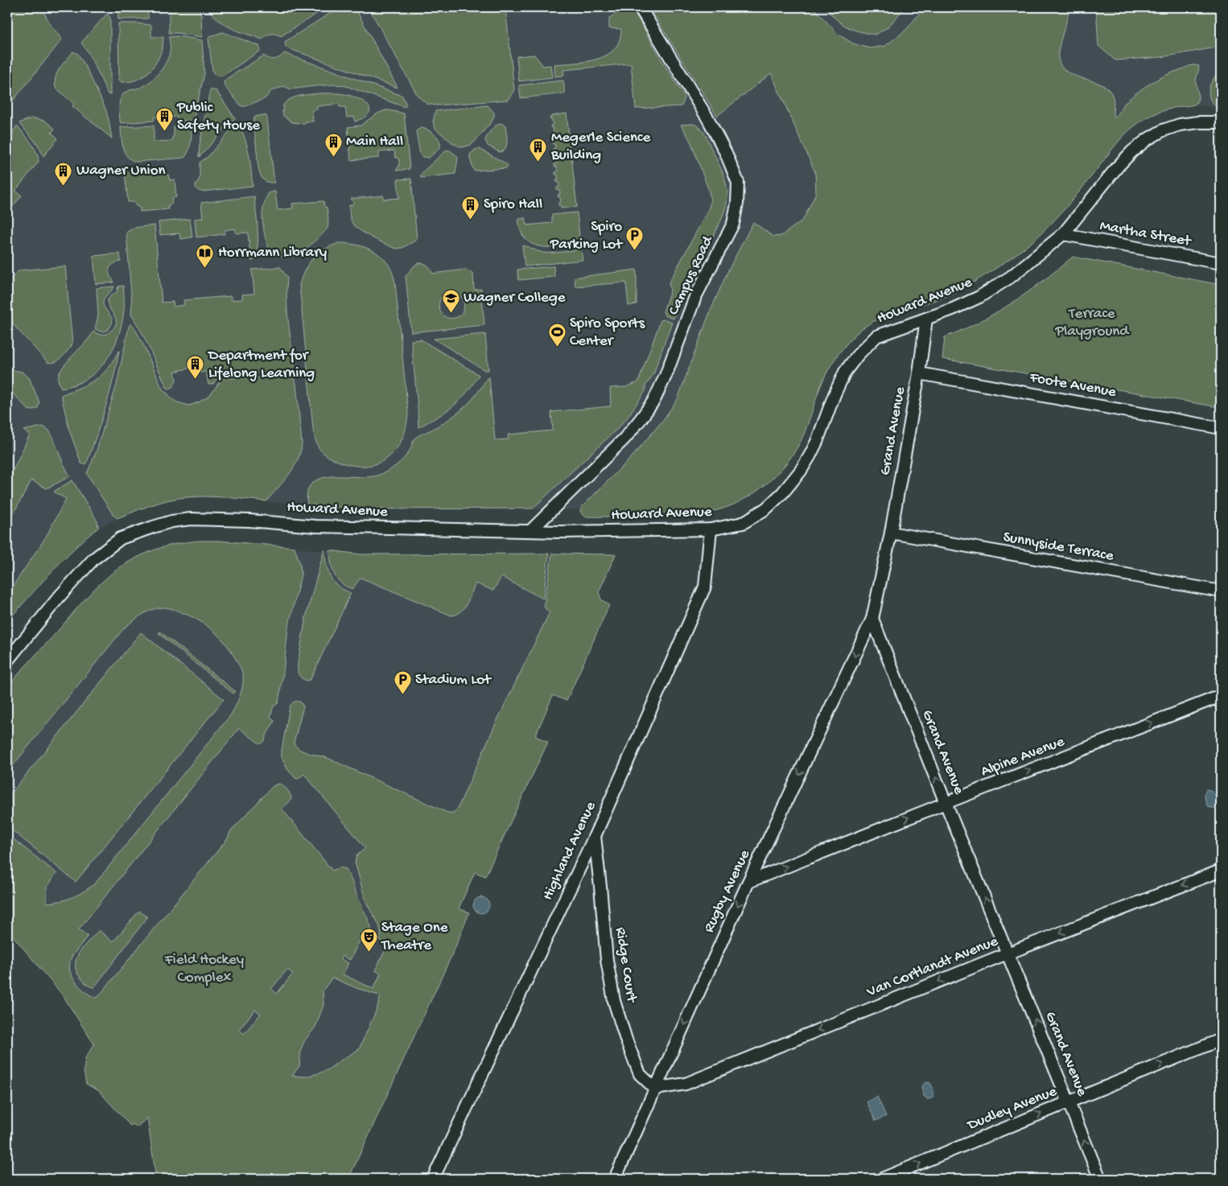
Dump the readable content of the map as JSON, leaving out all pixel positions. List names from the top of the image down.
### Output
{
  "streets": {
    "street": [
      "Martha Street",
      "Campus Road",
      "Howard Avenue",
      "Foote Avenue",
      "Grand Avenue",
      "Sunnyside Terrace",
      "Alpine Avenue",
      "Highland Avenue",
      "Rugby Avenue",
      "Ridge Court",
      "Van Cortlandt Avenue",
      "Dudley Avenue"
    ]
  },
  "crossings": [
    ["Martha Street", "Howard Avenue"],
    ["Campus Road", "Howard Avenue"],
    ["Howard Avenue", "Grand Avenue"],
    ["Howard Avenue", "Highland Avenue"],
    ["Foote Avenue", "Grand Avenue"],
    ["Grand Avenue", "Sunnyside Terrace"],
    ["Grand Avenue", "Alpine Avenue"],
    ["Grand Avenue", "Rugby Avenue"],
    ["Grand Avenue", "Van Cortlandt Avenue"],
    ["Grand Avenue", "Dudley Avenue"],
    ["Alpine Avenue", "Rugby Avenue"],
    ["Highland Avenue", "Ridge Court"],
    ["Rugby Avenue", "Ridge Court"],
    ["Rugby Avenue", "Van Cortlandt Avenue"],
    ["Ridge Court", "Van Cortlandt Avenue"]
  ],
  "one_way": [
    "Grand Avenue",
    "Alpine Avenue",
    "Rugby Avenue",
    "Van Cortlandt Avenue",
    "Dudley Avenue"
  ],
  "parks": ["Terrace Playground", "Field Hockey Complex"],
  "places": {
    "building": [
      "Public Safety House",
      "Main Hall",
      "Megerle Science Building",
      "Wagner Union",
      "Spiro Hall",
      "Department for Lifelong Learning"
    ],
    "parking": ["Spiro Parking Lot", "Stadium Lot"],
    "library": ["Horrmann Library"],
    "school or university": ["Wagner College"],
    "sports": ["Spiro Sports Center"],
    "theatre": ["Stage One Theatre"]
  }
}
